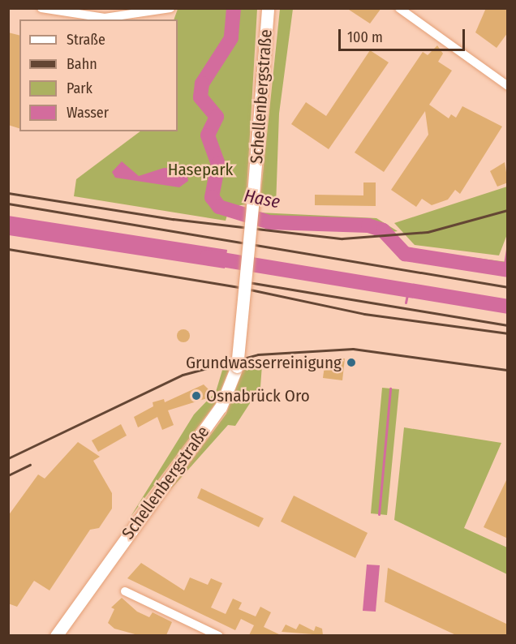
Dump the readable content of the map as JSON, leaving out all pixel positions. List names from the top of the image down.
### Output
{
  "streets": {
    "street": ["Schellenbergstraße"]
  },
  "water": ["Hase"],
  "parks": ["Hasepark"],
  "places": ["Grundwasserreinigung", "Osnabrück Oro"],
  "legend": [
    "Straße",
    "Bahn",
    "Park",
    "Wasser"
  ],
  "scale_bar": "100 m"
}
